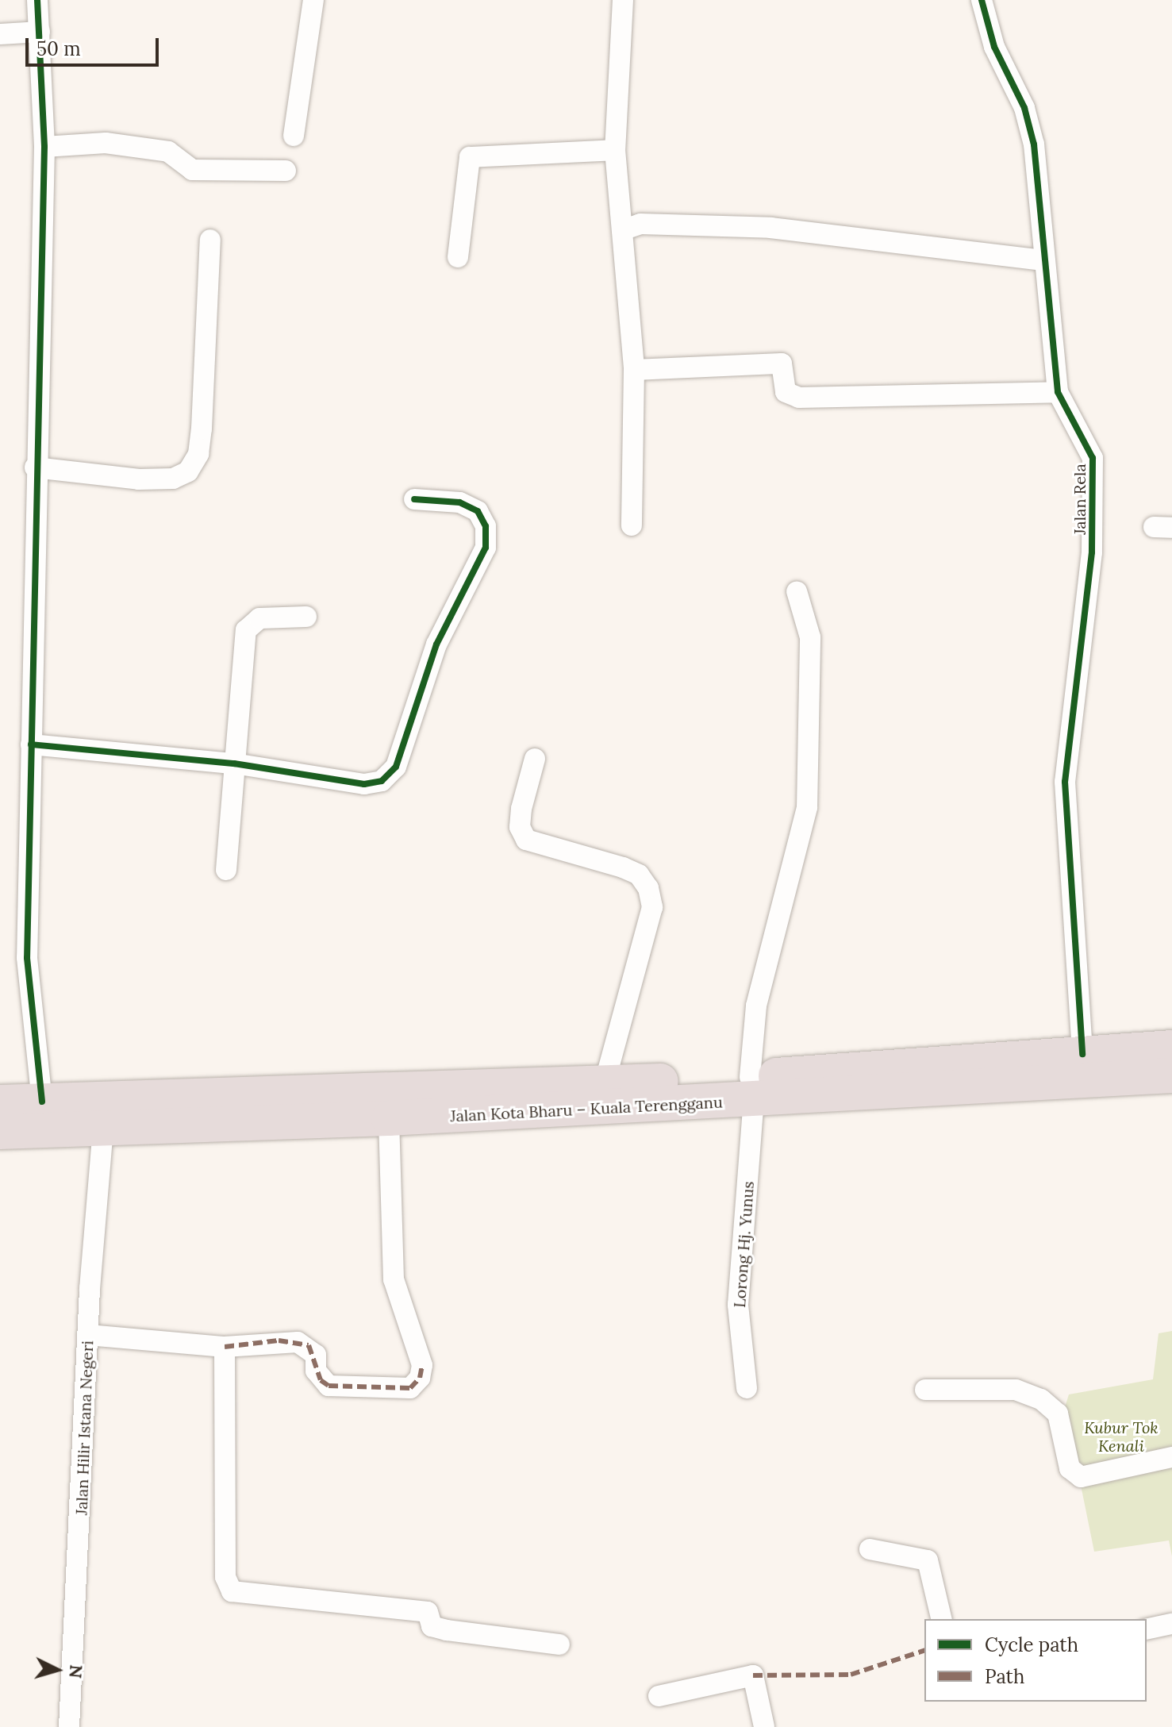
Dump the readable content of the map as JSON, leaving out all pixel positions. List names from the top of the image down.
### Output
{
  "streets": {
    "highway": ["Jalan Kota Bharu – Kuala Terengganu"],
    "street": ["Jalan Rela", "Lorong Hj. Yunus", "Jalan Hilir Istana Negeri"]
  },
  "crossings": [
    ["Jalan Rela", "Jalan Kota Bharu – Kuala Terengganu"],
    ["Jalan Kota Bharu – Kuala Terengganu", "Lorong Hj. Yunus"],
    ["Jalan Kota Bharu – Kuala Terengganu", "Jalan Hilir Istana Negeri"]
  ],
  "parks": ["Kubur Tok Kenali"],
  "legend": ["Cycle path", "Path"],
  "scale_bar": "50 m",
  "north": "right"
}
